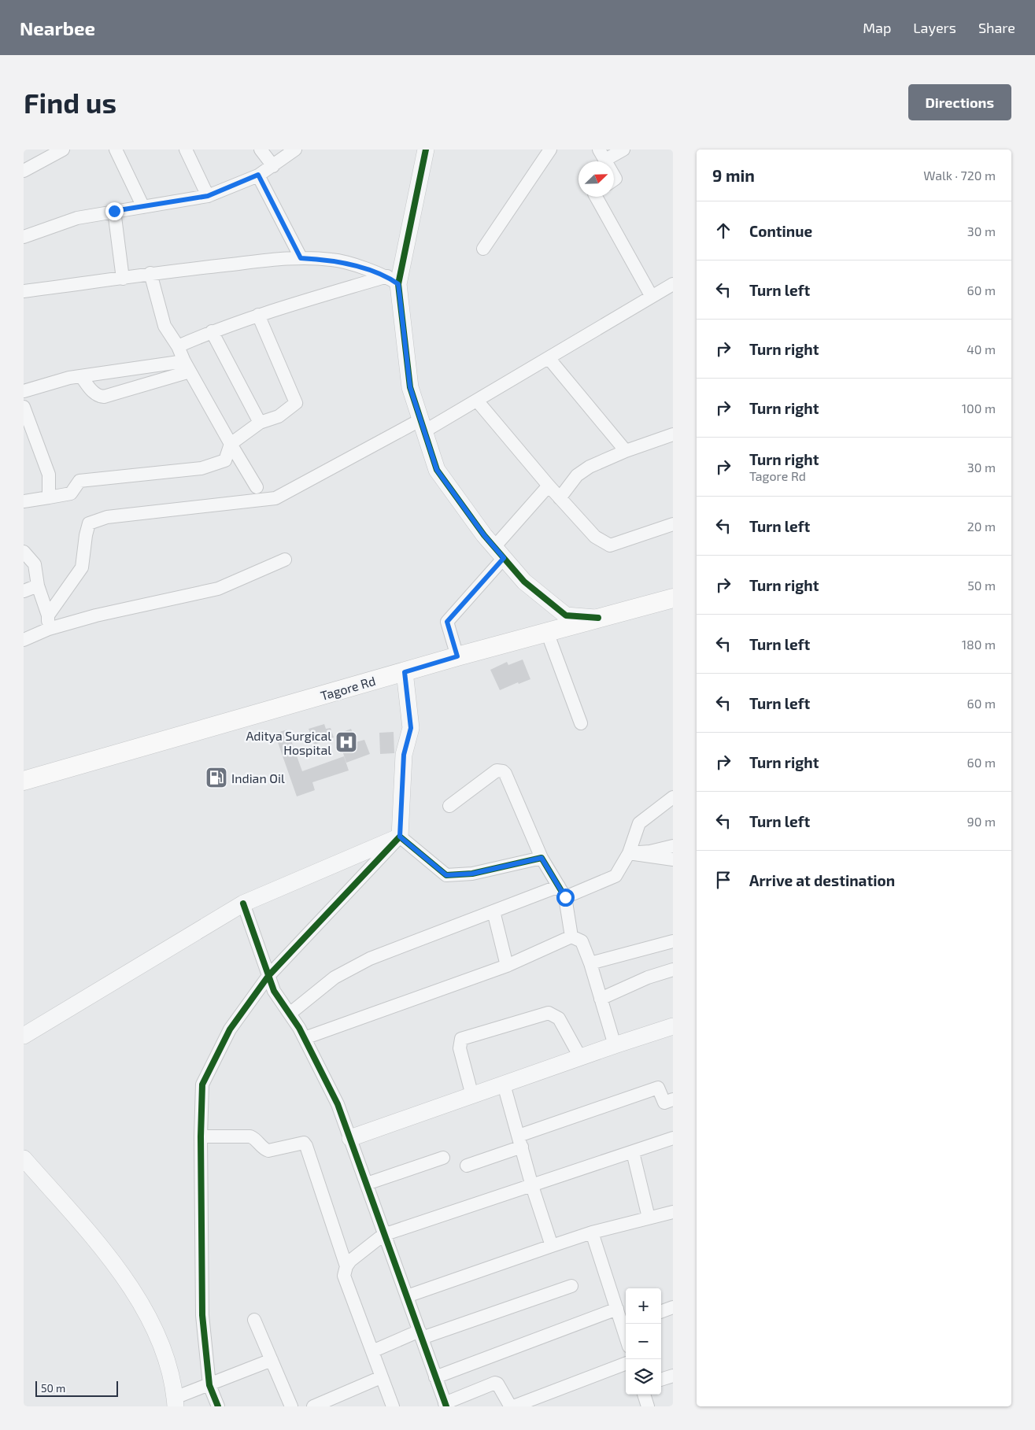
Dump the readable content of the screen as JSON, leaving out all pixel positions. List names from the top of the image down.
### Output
{
  "streets": {
    "main road": ["Tagore Rd"]
  },
  "places": {
    "hospital": ["Aditya Surgical Hospital"],
    "fuel station": ["Indian Oil"]
  },
  "scale_bar": "50 m",
  "north": "top right",
  "page": {
    "header": "Nearbee",
    "nav": ["Map", "Layers", "Share"],
    "buttons": "Directions",
    "title": "Find us",
    "heading": ["9 min", "Walk · 720 m"],
    "list": [
      ["Continue", "30 m"],
      ["Turn left", "60 m"],
      ["Turn right", "40 m"],
      ["Turn right", "100 m"],
      ["Turn right", "Tagore Rd", "30 m"],
      ["Turn left", "20 m"],
      ["Turn right", "50 m"],
      ["Turn left", "180 m"],
      ["Turn left", "60 m"],
      ["Turn right", "60 m"],
      ["Turn left", "90 m"],
      "Arrive at destination"
    ],
    "map_buttons": ["+", "−"],
    "scale": "50 m"
  }
}
